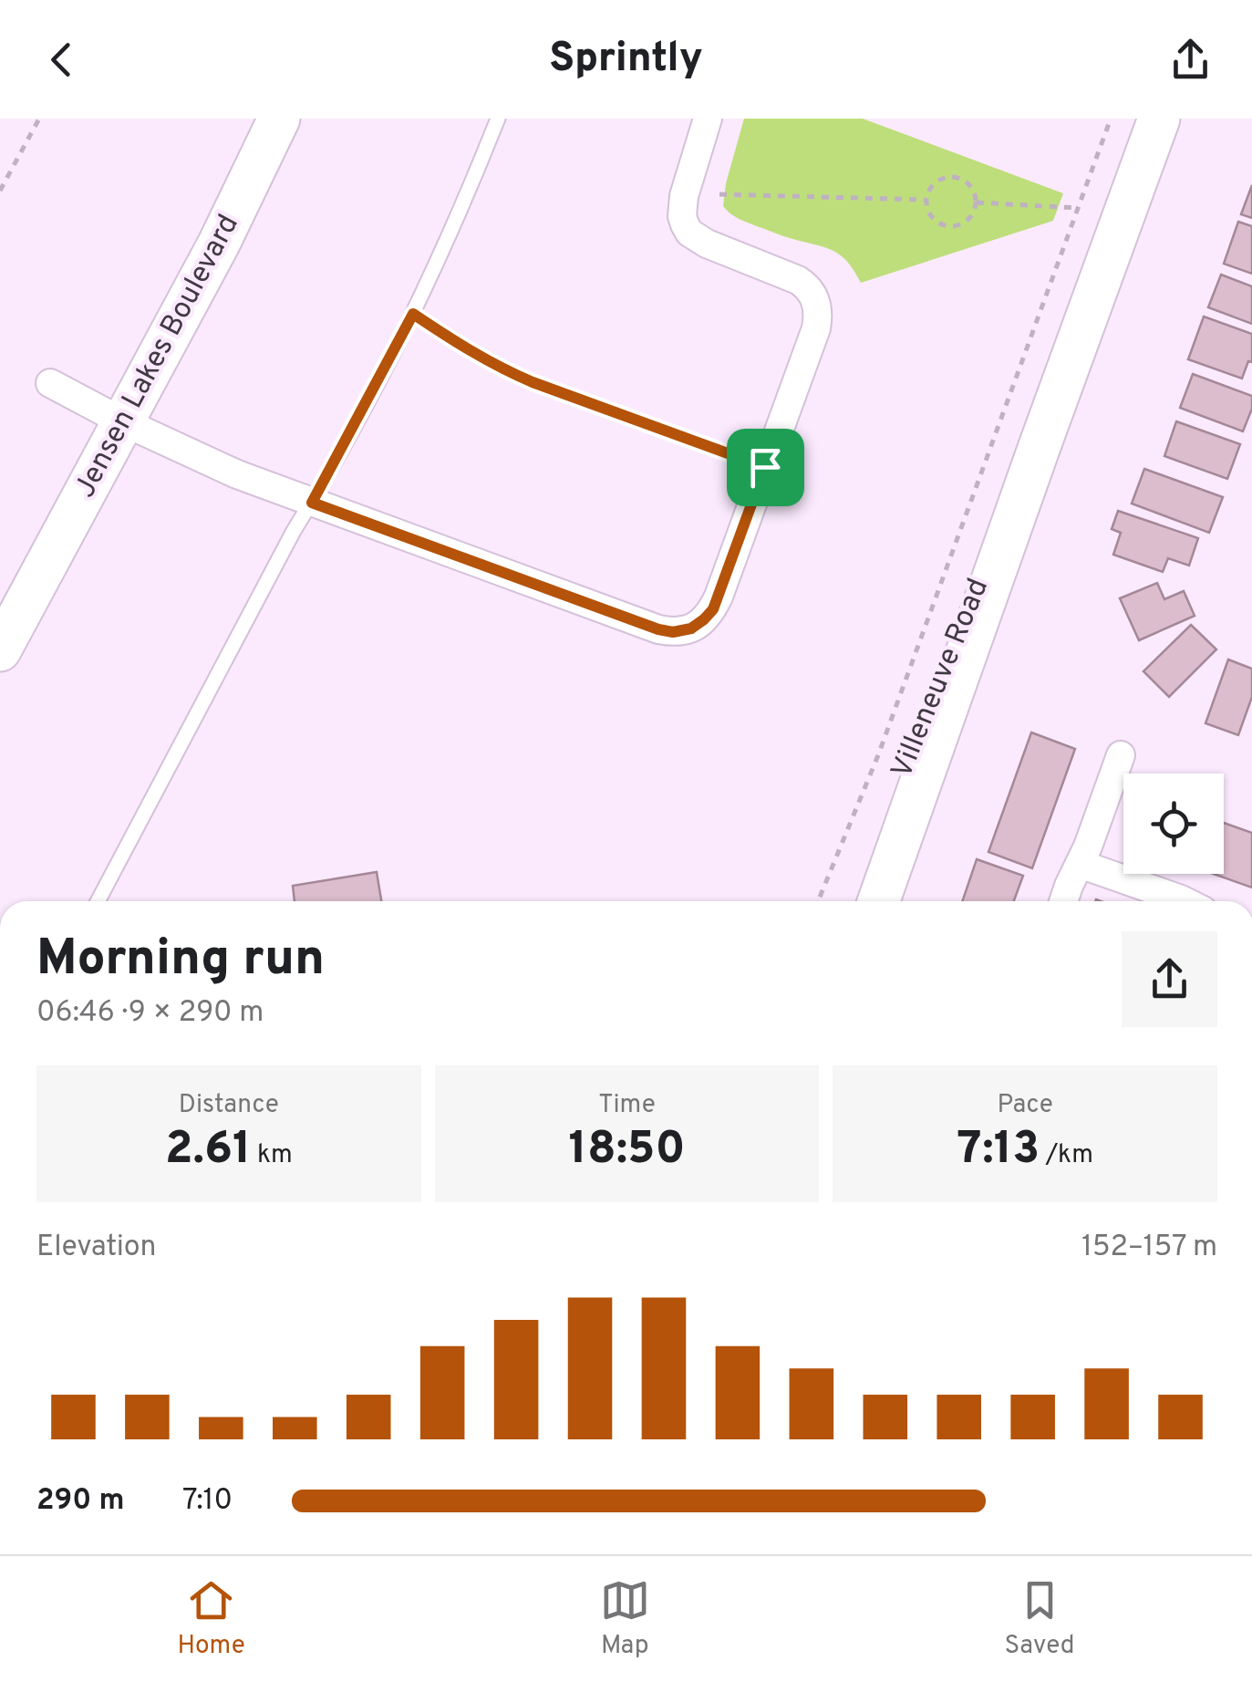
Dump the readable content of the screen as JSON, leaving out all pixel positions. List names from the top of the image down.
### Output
{
  "streets": {
    "main road": ["Jensen Lakes Boulevard", "Villeneuve Road"]
  },
  "page": {
    "header": "Sprintly",
    "heading": ["Morning run", "06:46 · 9 × 290 m"],
    "stats": [
      ["Distance", "2.61 km"],
      ["Time", "18:50"],
      ["Pace", "7:13 /km"]
    ],
    "chart": ["Elevation", "152–157 m"],
    "list": [
      {
        "name": "290 m",
        "note": "7:10"
      }
    ],
    "tabs": ["Home", "Map", "Saved"]
  }
}
